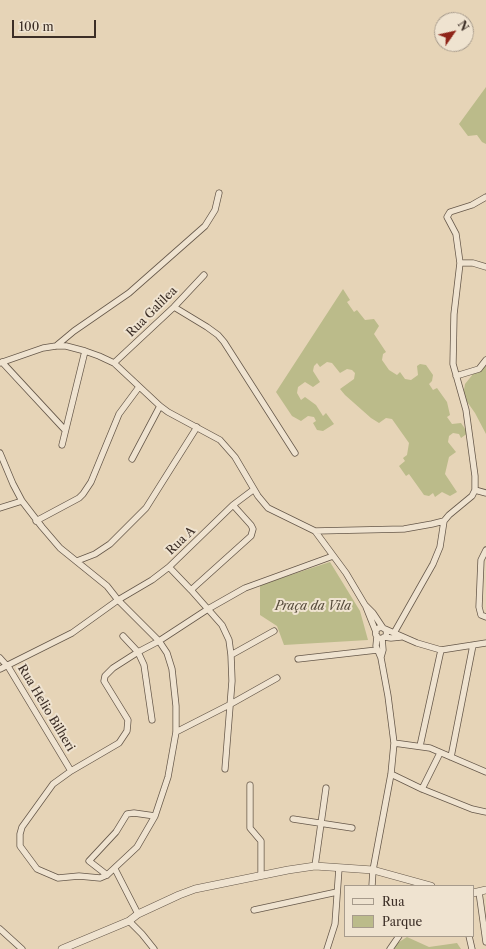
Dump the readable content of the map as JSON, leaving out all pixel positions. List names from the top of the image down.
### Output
{
  "streets": {
    "street": ["Rua Galilea", "Rua A", "Rua Helio Bilheri"]
  },
  "crossings": [
    ["Rua A", "Rua Helio Bilheri"]
  ],
  "parks": ["Praça da Vila"],
  "legend": ["Rua", "Parque"],
  "scale_bar": "100 m",
  "north": "top right"
}
